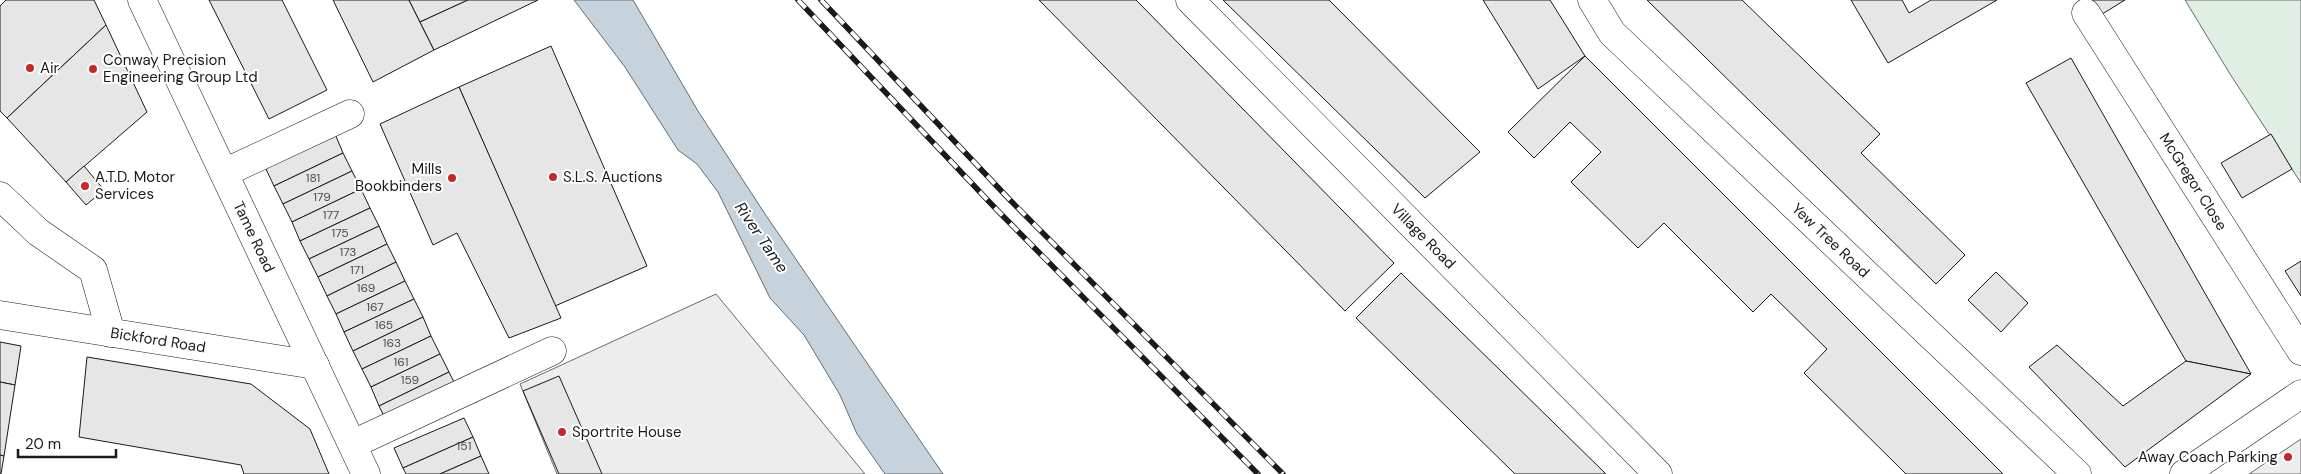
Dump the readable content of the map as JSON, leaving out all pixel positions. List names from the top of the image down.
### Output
{
  "streets": {
    "street": [
      "McGregor Close",
      "Tame Road",
      "Village Road",
      "Yew Tree Road",
      "Bickford Road"
    ]
  },
  "crossings": [
    ["Tame Road", "Bickford Road"]
  ],
  "water": ["River Tame"],
  "places": [
    "Air",
    "Conway Precision Engineering Group Ltd",
    "S.L.S. Auctions",
    "Mills Bookbinders",
    "A.T.D. Motor Services",
    "Sportrite House",
    "Away Coach Parking"
  ],
  "house_numbers": [
    "181",
    "179",
    "177",
    "175",
    "173",
    "171",
    "169",
    "167",
    "165",
    "163",
    "161",
    "159",
    "151"
  ],
  "scale_bar": "20 m"
}
